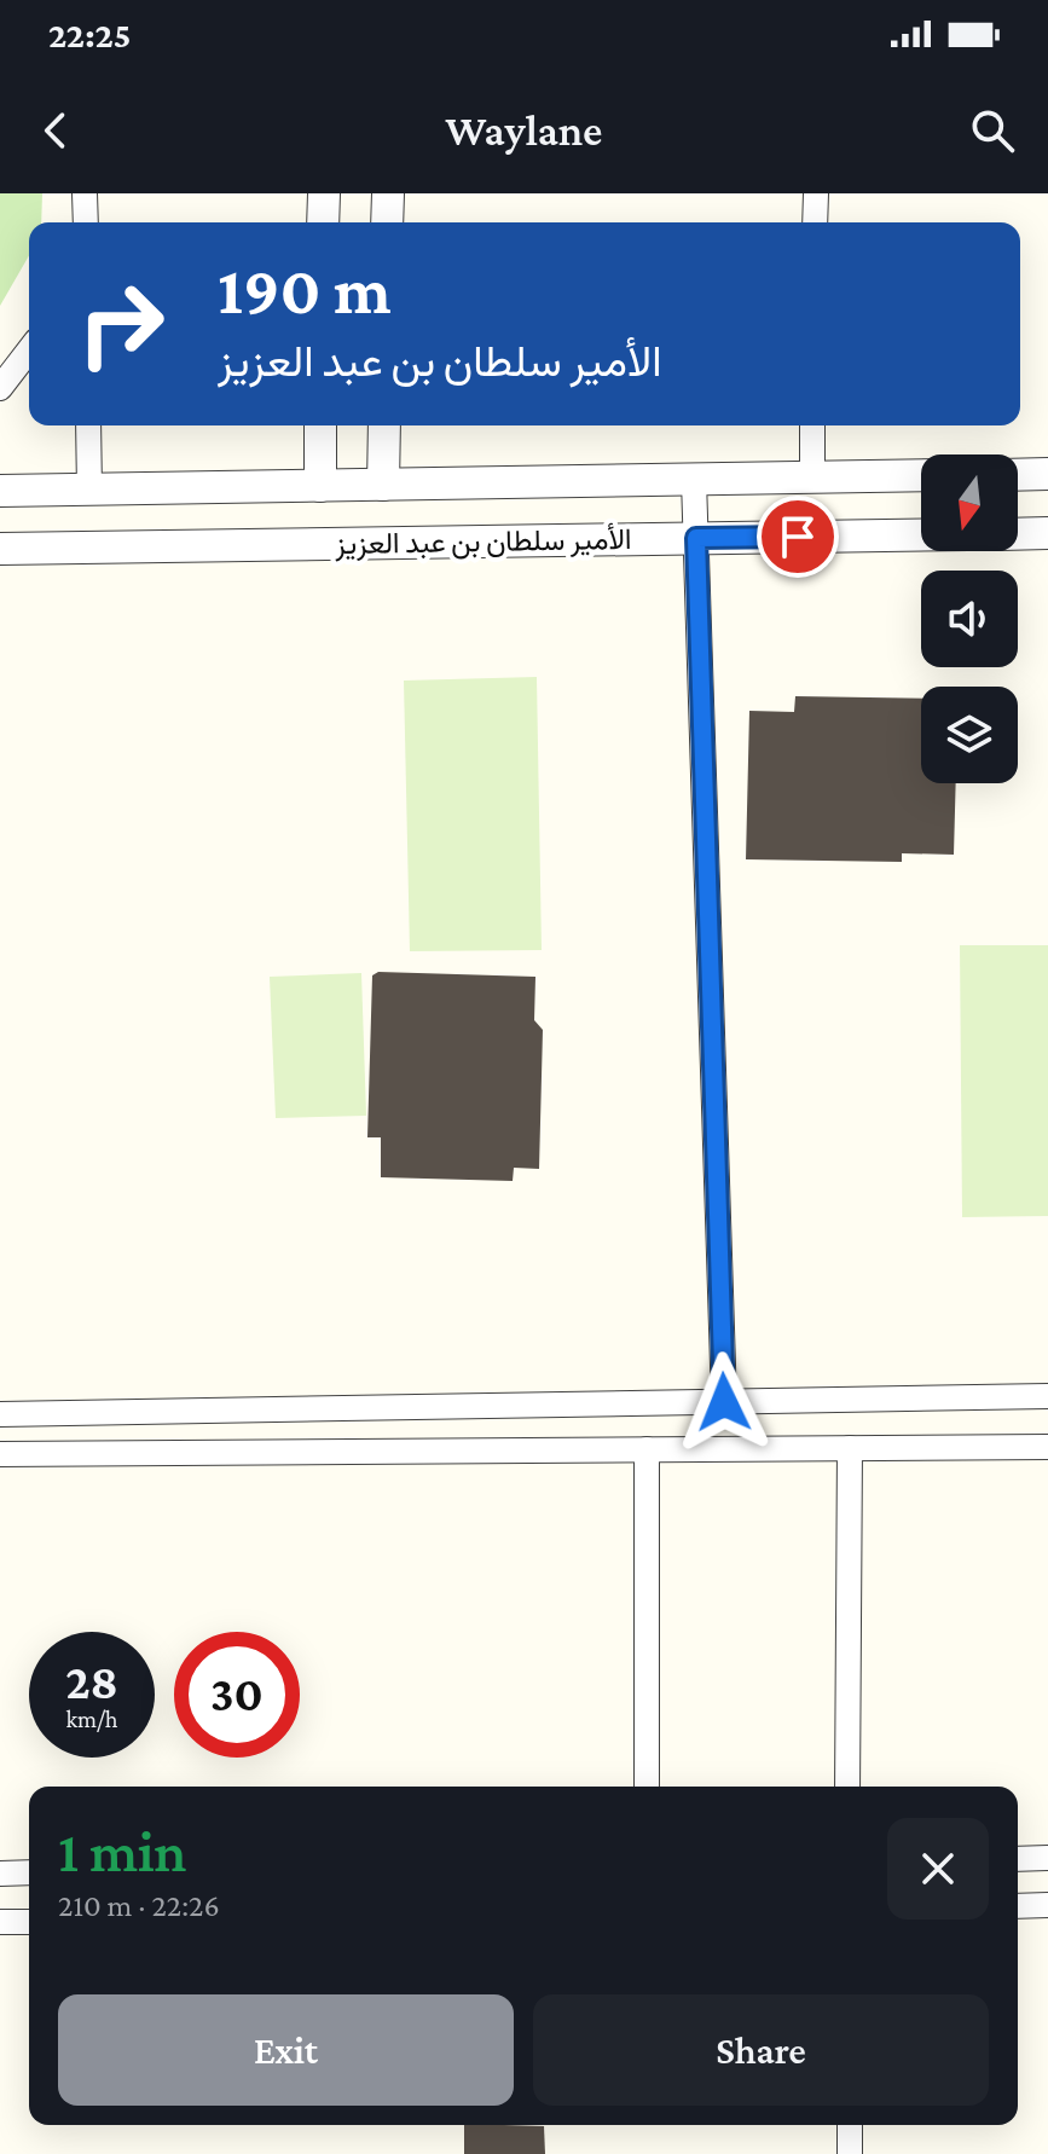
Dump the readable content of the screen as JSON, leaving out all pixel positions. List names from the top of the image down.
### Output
{
  "streets": {
    "street": ["الأمير سلطان بن عبد العزيز"]
  },
  "north": "bottom",
  "page": {
    "status": "22:25",
    "header": "Waylane",
    "turn": ["190 m", "الأمير سلطان بن عبد العزيز"],
    "speed": "28 km/h",
    "limit": "30",
    "heading": ["1 min", "210 m · 22:26"],
    "buttons": ["Exit", "Share"]
  }
}
